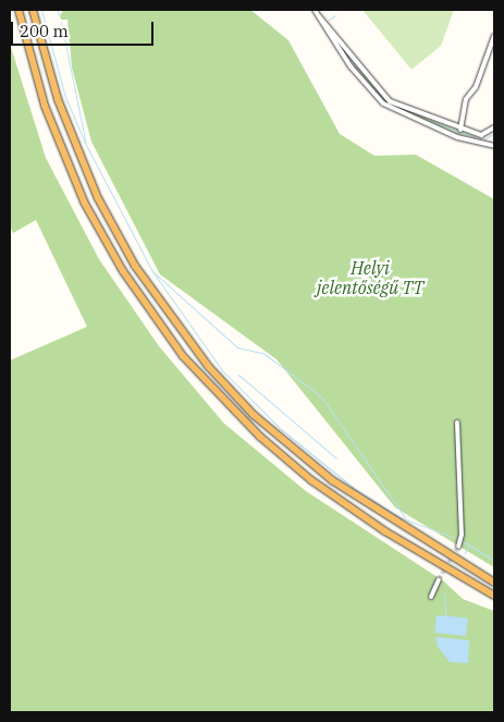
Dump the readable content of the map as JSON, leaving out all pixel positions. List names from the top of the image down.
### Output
{
  "parks": ["Helyi jelentőségű TT"],
  "scale_bar": "200 m"
}
